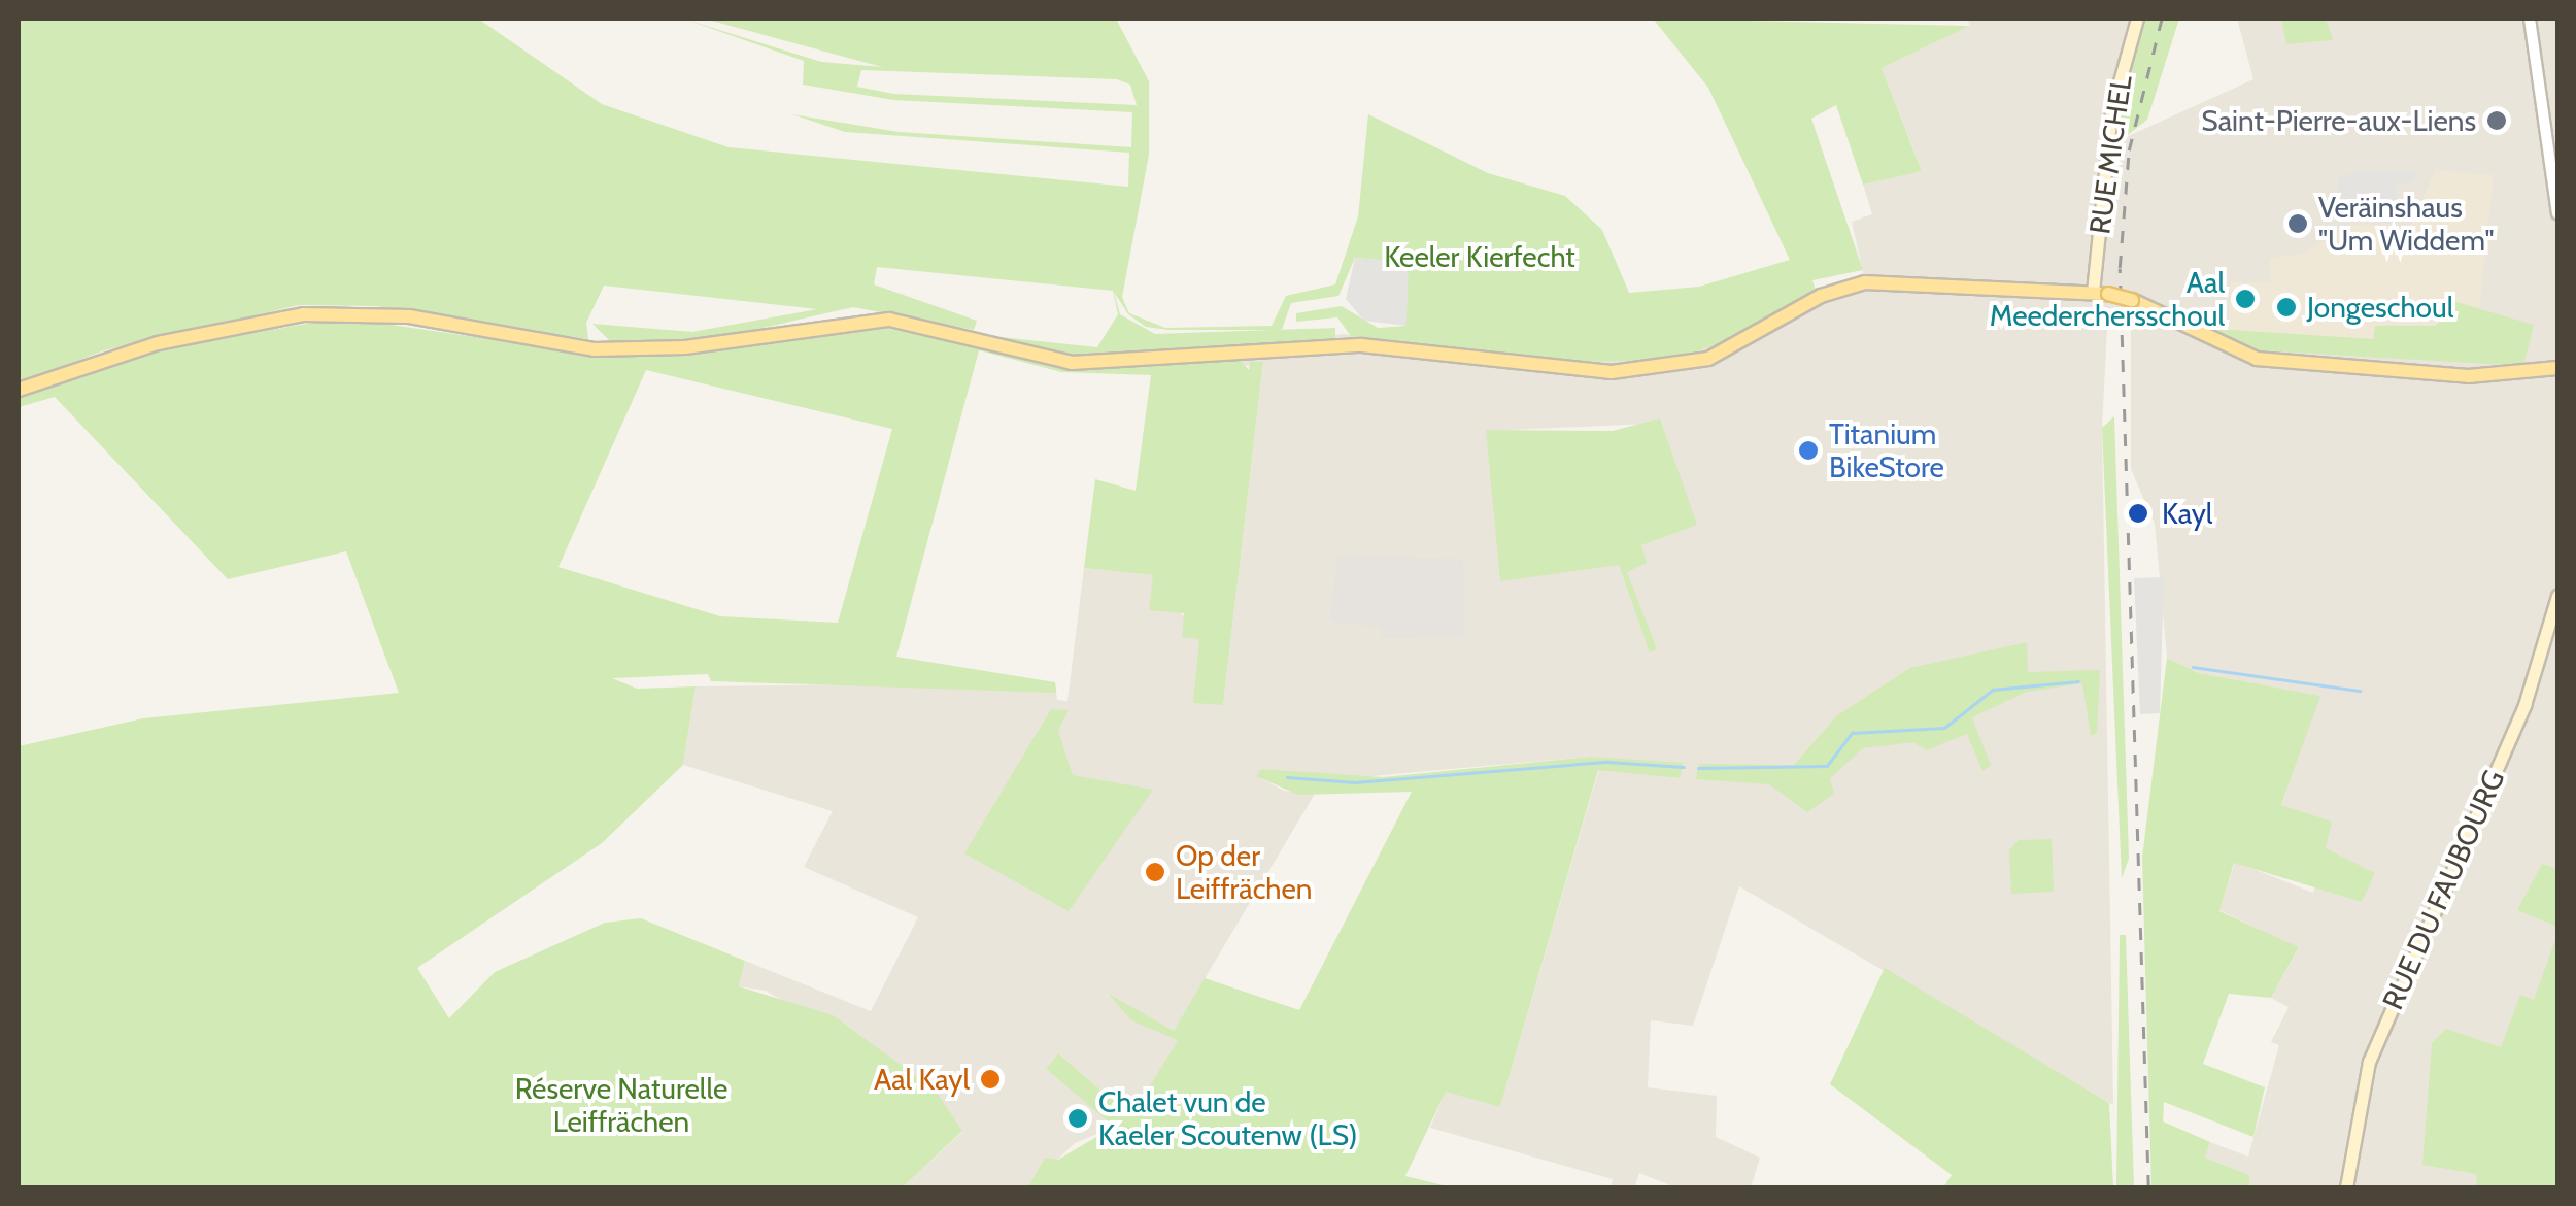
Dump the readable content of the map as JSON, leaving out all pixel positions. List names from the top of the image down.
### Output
{
  "streets": {
    "main road": ["RUE MICHEL", "RUE DU FAUBOURG"]
  },
  "parks": ["Keeler Kierfecht", "Réserve Naturelle Leiffrächen"],
  "places": [
    "Saint-Pierre-aux-Liens",
    "Veräinshaus \"Um Widdem\"",
    "Aal Meederchersschoul",
    "Jongeschoul",
    "Titanium BikeStore",
    "Kayl",
    "Op der Leiffrächen",
    "Aal Kayl",
    "Chalet vun de Kaeler Scoutenw (LS)"
  ]
}
